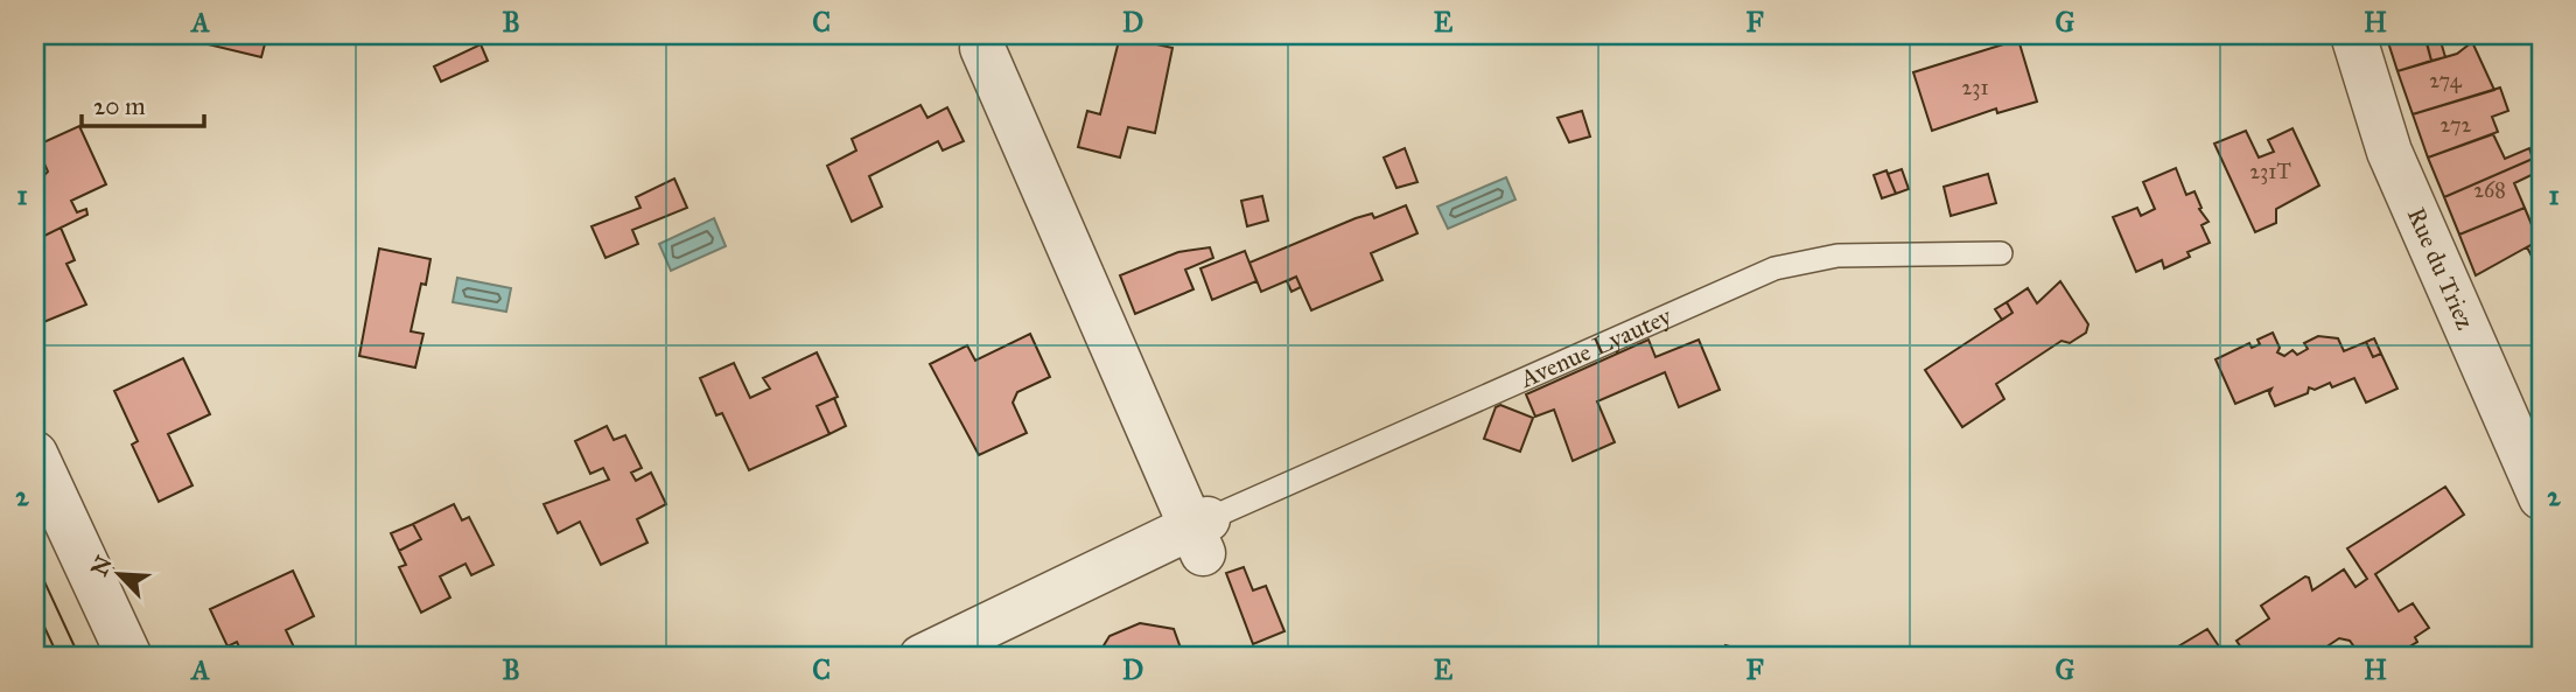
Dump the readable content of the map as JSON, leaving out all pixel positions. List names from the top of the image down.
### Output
{
  "streets": {
    "street": ["Rue du Triez"],
    "lane": ["Avenue Lyautey"]
  },
  "house_numbers": [
    "274",
    "231",
    "272",
    "231T",
    "268"
  ],
  "scale_bar": "20 m",
  "north": "top left",
  "grid": {
    "columns": [
      "A",
      "B",
      "C",
      "D",
      "E",
      "F",
      "G",
      "H"
    ],
    "rows": ["1", "2"]
  }
}
